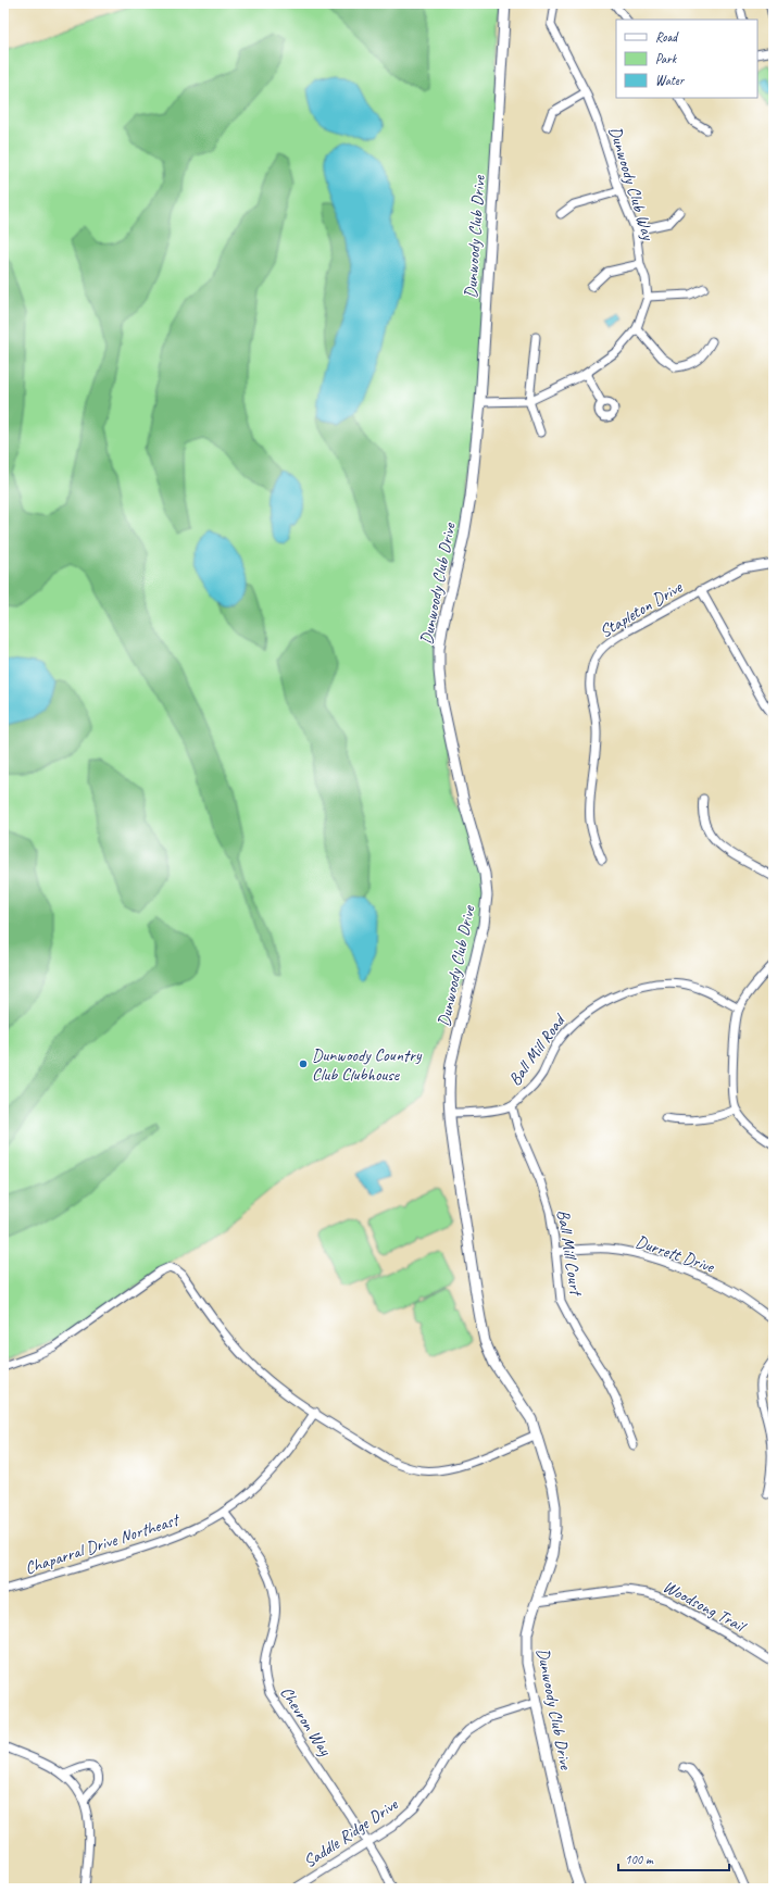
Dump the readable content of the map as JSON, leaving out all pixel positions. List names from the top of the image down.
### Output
{
  "streets": {
    "street": [
      "Dunwoody Club Way",
      "Dunwoody Club Drive",
      "Stapleton Drive",
      "Ball Mill Road",
      "Ball Mill Court",
      "Durrett Drive",
      "Chaparral Drive Northeast",
      "Woodsong Trail",
      "Chevron Way",
      "Saddle Ridge Drive"
    ]
  },
  "crossings": [
    ["Dunwoody Club Way", "Dunwoody Club Drive"],
    ["Dunwoody Club Drive", "Ball Mill Road"],
    ["Dunwoody Club Drive", "Woodsong Trail"],
    ["Dunwoody Club Drive", "Saddle Ridge Drive"],
    ["Ball Mill Road", "Ball Mill Court"],
    ["Ball Mill Court", "Durrett Drive"],
    ["Chaparral Drive Northeast", "Chevron Way"],
    ["Chevron Way", "Saddle Ridge Drive"]
  ],
  "places": ["Dunwoody Country Club Clubhouse"],
  "legend": ["Road", "Park", "Water"],
  "scale_bar": "100 m"
}
